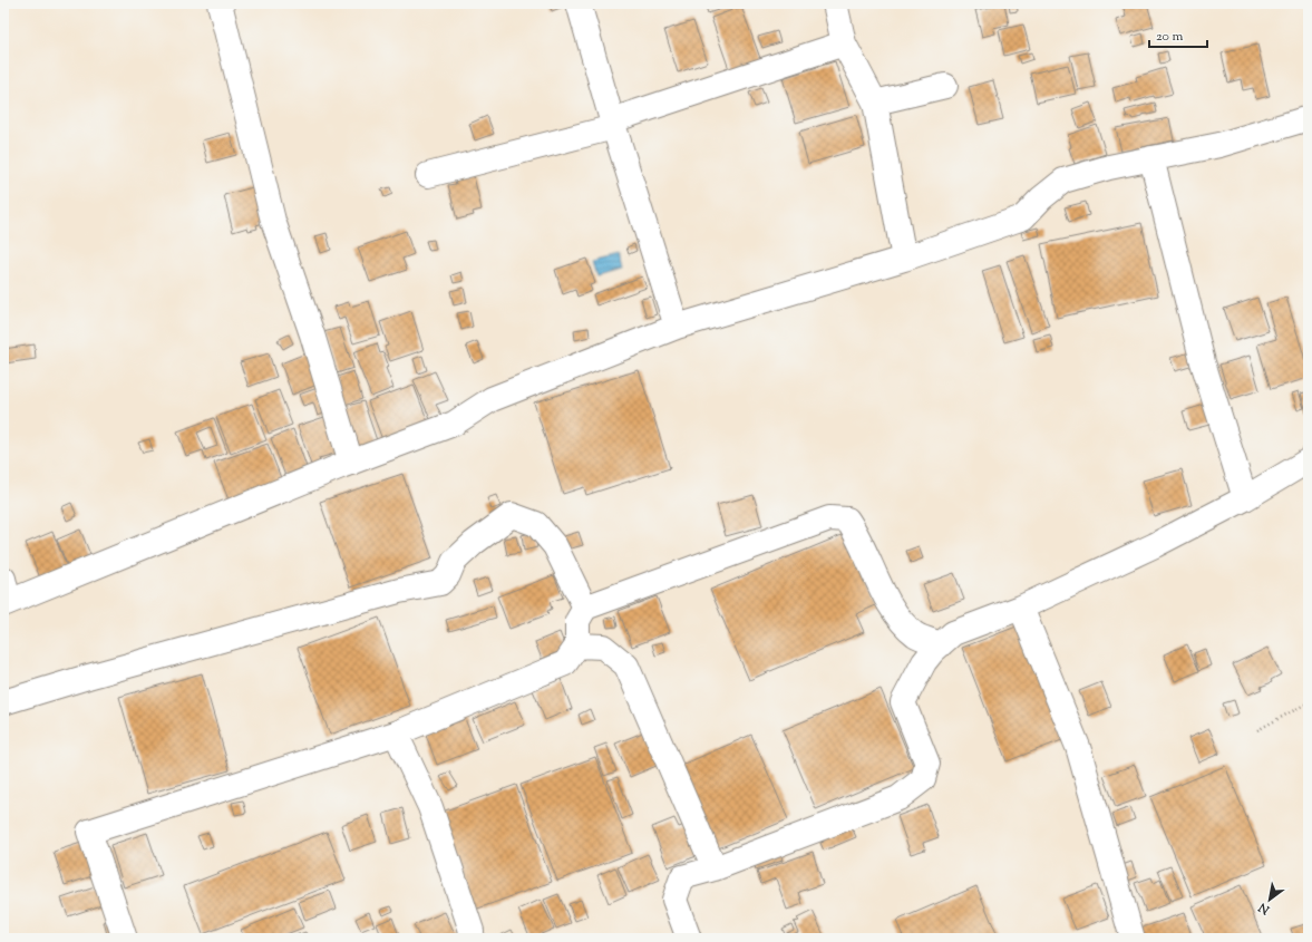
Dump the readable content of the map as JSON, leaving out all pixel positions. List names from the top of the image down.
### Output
{
  "scale_bar": "20 m",
  "north": "bottom left"
}
